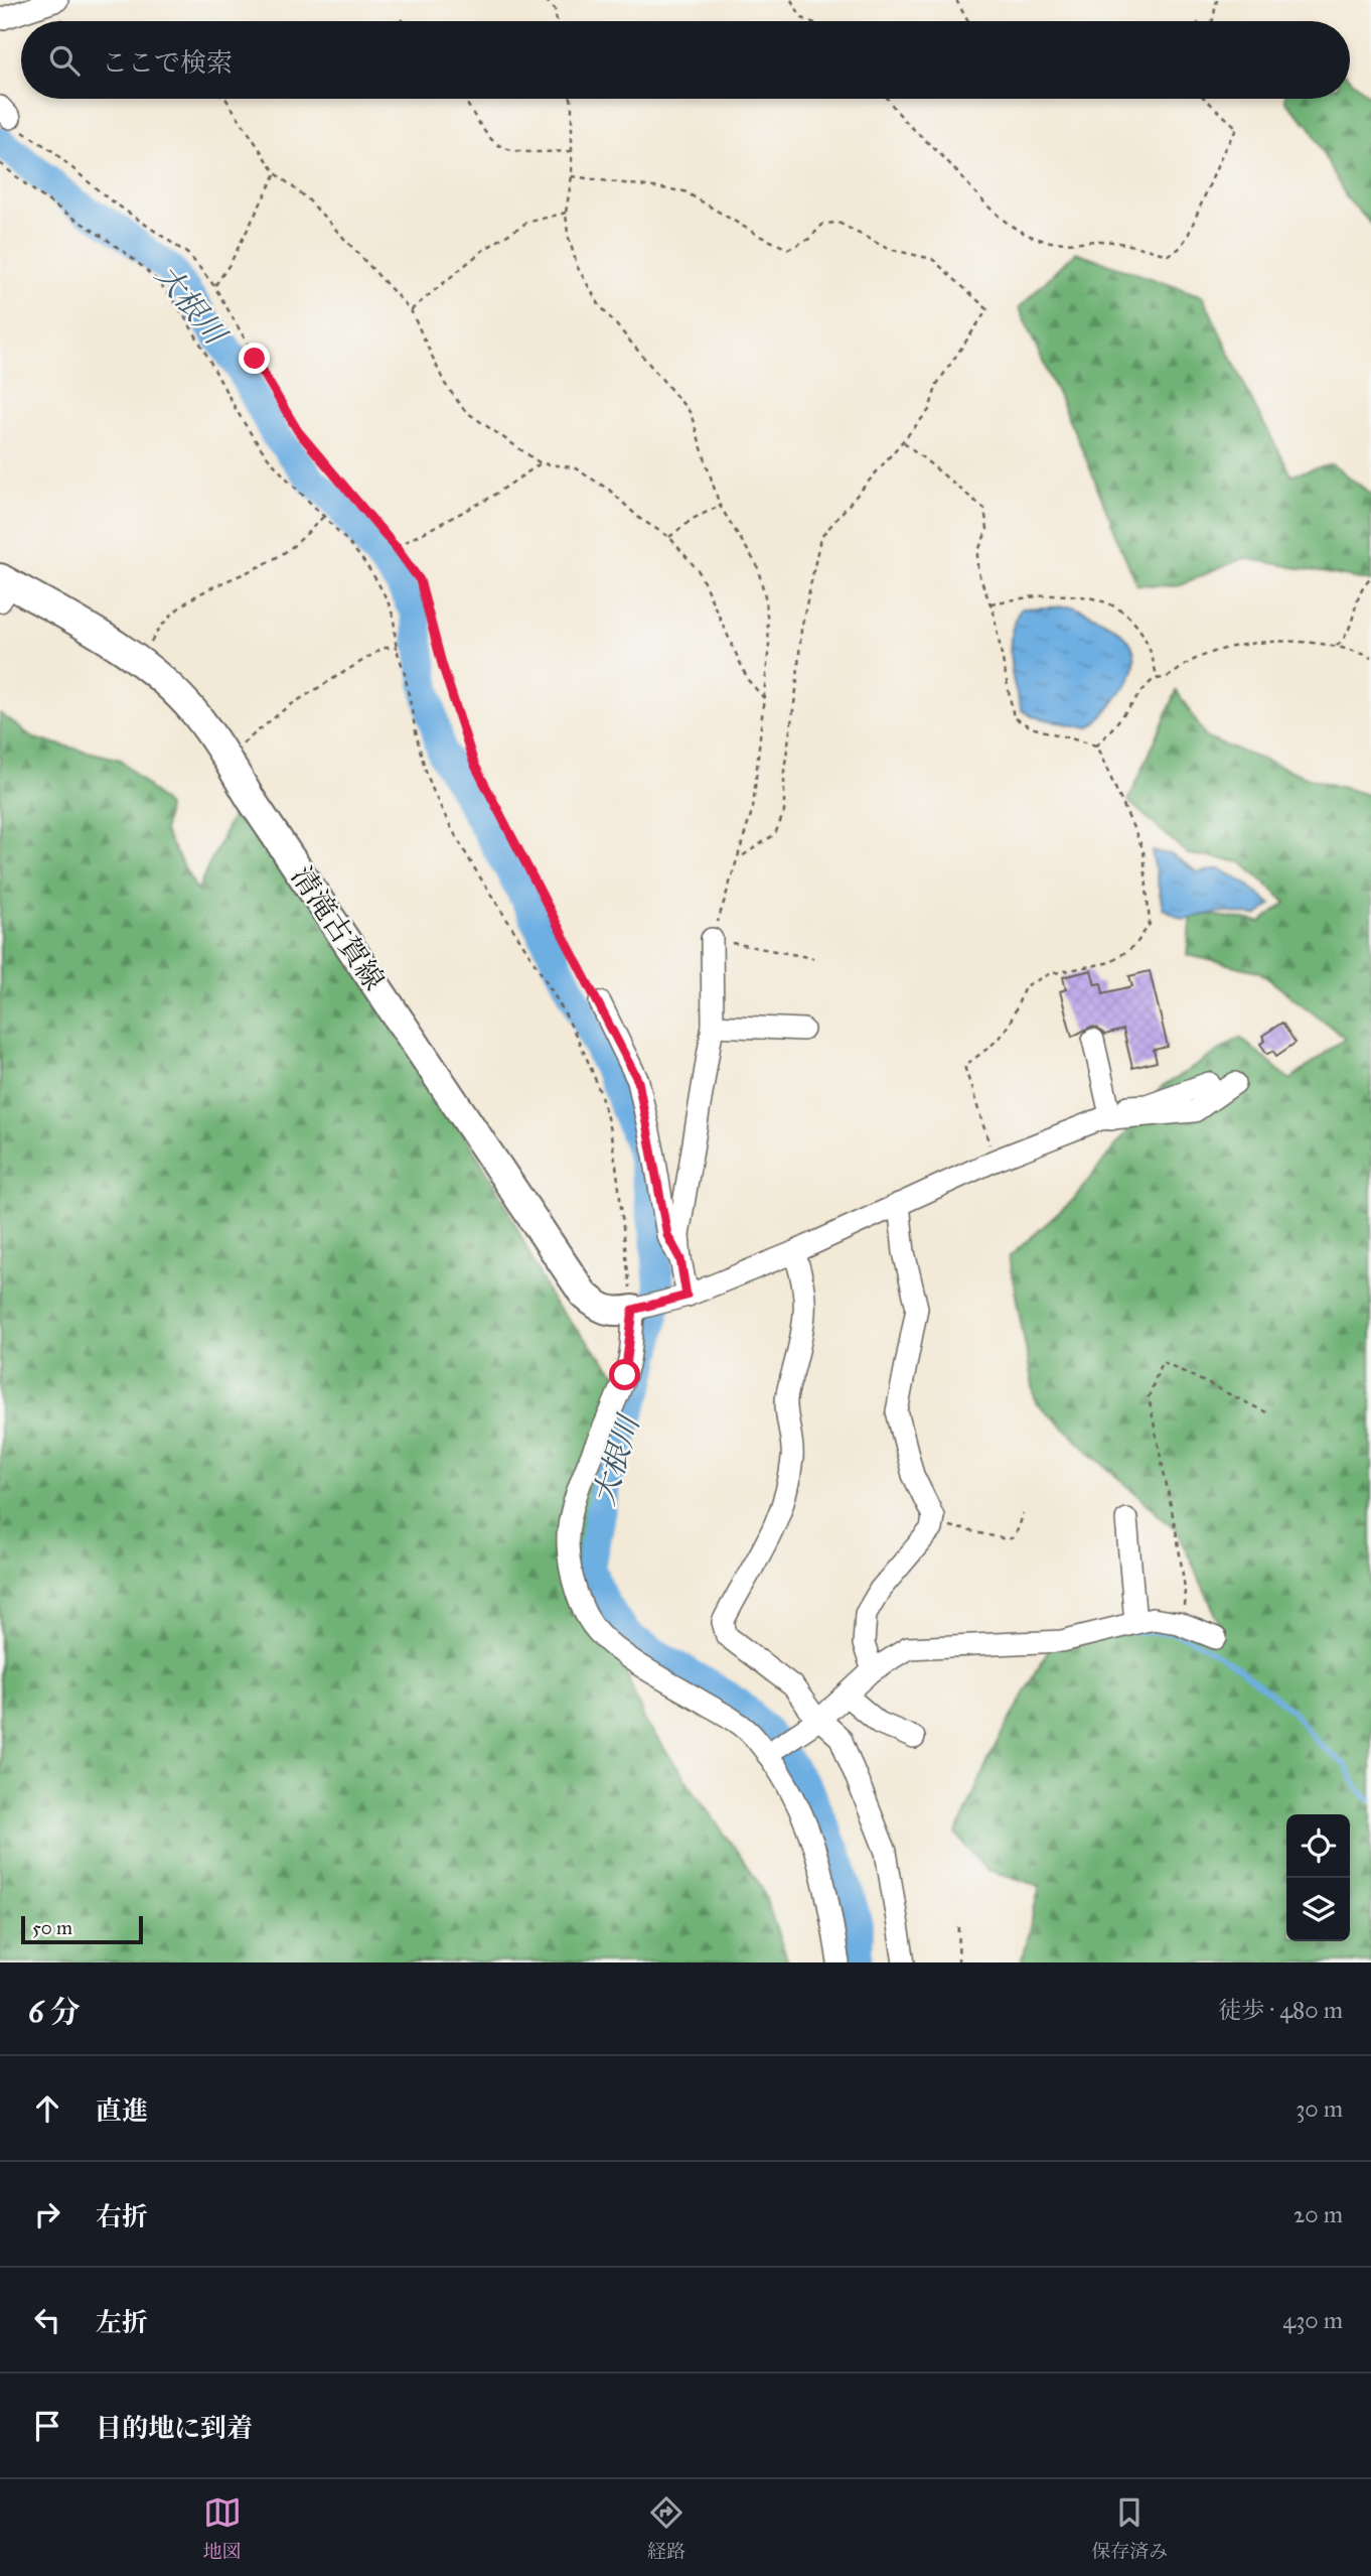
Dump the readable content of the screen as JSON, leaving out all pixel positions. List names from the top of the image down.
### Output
{
  "streets": {
    "main road": ["清滝古賀線"]
  },
  "water": ["大根川"],
  "scale_bar": "50 m",
  "page": {
    "search": "ここで検索",
    "scale": "50 m",
    "heading": ["6 分", "徒歩 · 480 m"],
    "list": [
      ["直進", "30 m"],
      ["右折", "20 m"],
      ["左折", "430 m"],
      "目的地に到着"
    ],
    "nav": ["地図", "経路", "保存済み"]
  }
}
